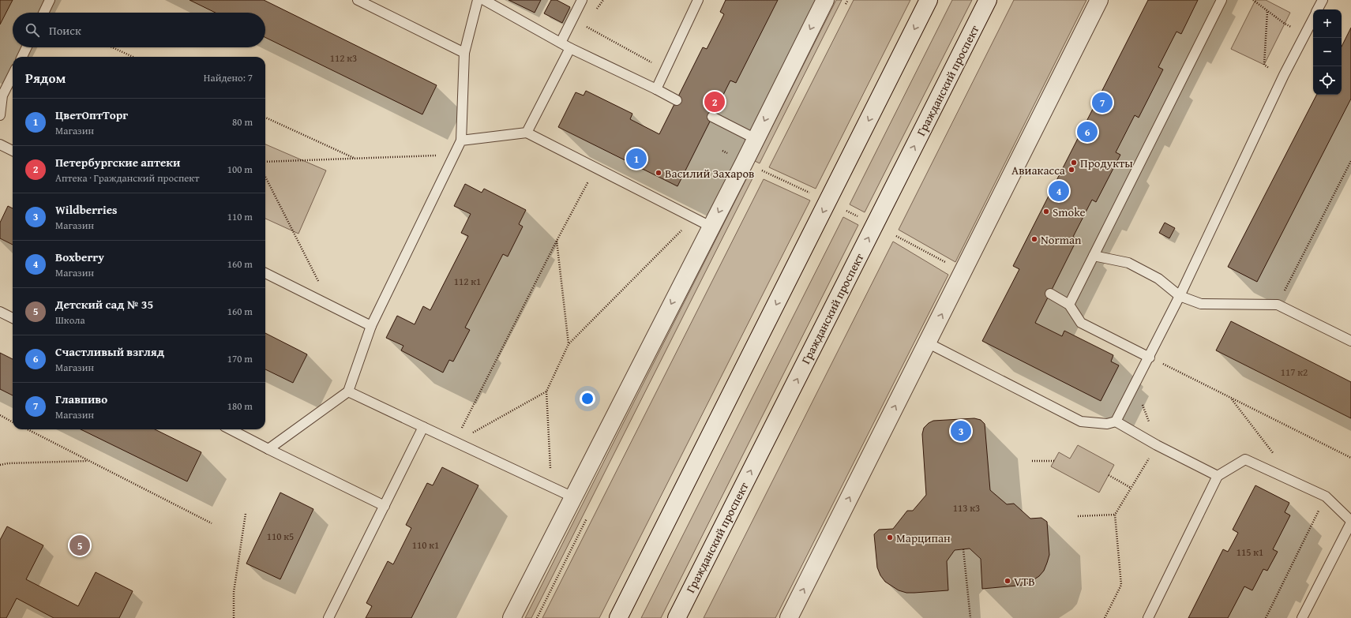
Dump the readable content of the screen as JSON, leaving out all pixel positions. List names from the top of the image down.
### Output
{
  "streets": {
    "street": ["Гражданский проспект"]
  },
  "places": [
    "Продукты",
    "Авиакасса",
    "Василий Захаров",
    "Smoke",
    "Norman",
    "Марципан",
    "VTB"
  ],
  "house_numbers": [
    "112 к3",
    "112 к1",
    "117 к2",
    "113 к3",
    "110 к5",
    "110 к1",
    "115 к1"
  ],
  "page": {
    "map_buttons": ["+", "−"],
    "search": "Поиск",
    "heading": ["Рядом", "Найдено: 7"],
    "pins": [
      "2",
      "7",
      "6",
      "1",
      "4",
      "3",
      "5"
    ],
    "list": [
      {
        "mark": "1",
        "name": "ЦветОптТорг",
        "note": "Магазин",
        "value": "80 m"
      },
      {
        "mark": "2",
        "name": "Петербургские аптеки",
        "note": "Аптека · Гражданский проспект",
        "value": "100 m"
      },
      {
        "mark": "3",
        "name": "Wildberries",
        "note": "Магазин",
        "value": "110 m"
      },
      {
        "mark": "4",
        "name": "Boxberry",
        "note": "Магазин",
        "value": "160 m"
      },
      {
        "mark": "5",
        "name": "Детский сад № 35",
        "note": "Школа",
        "value": "160 m"
      },
      {
        "mark": "6",
        "name": "Счастливый взгляд",
        "note": "Магазин",
        "value": "170 m"
      },
      {
        "mark": "7",
        "name": "Главпиво",
        "note": "Магазин",
        "value": "180 m"
      }
    ]
  }
}
